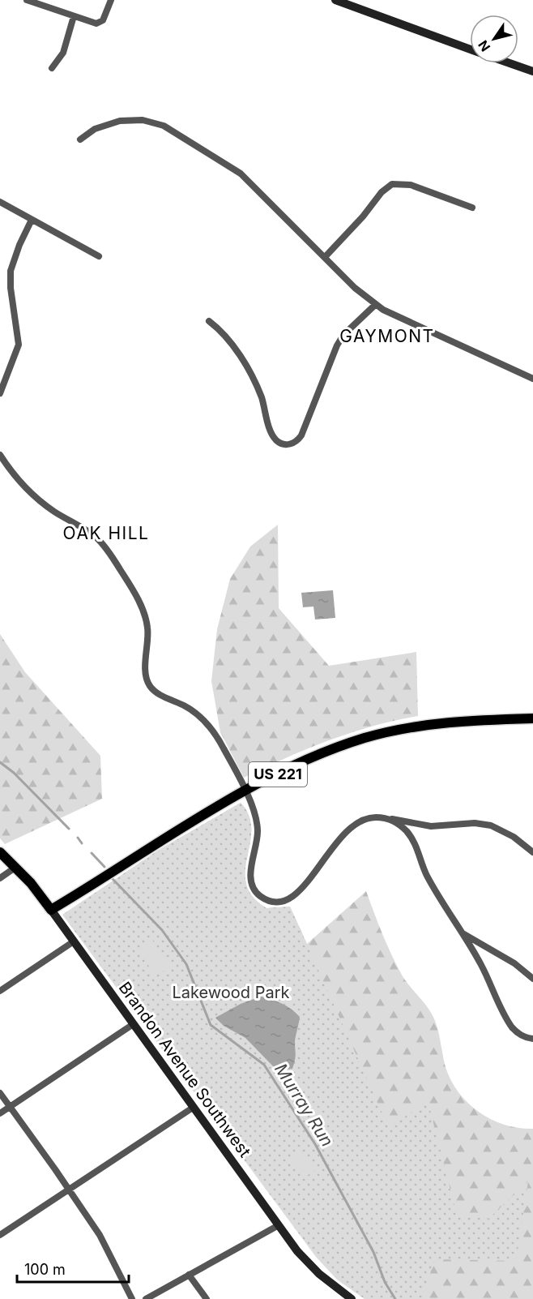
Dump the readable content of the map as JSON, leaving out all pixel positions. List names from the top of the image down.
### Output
{
  "streets": {
    "main road": ["US 221", "Brandon Avenue Southwest"]
  },
  "crossings": [
    ["US 221", "Brandon Avenue Southwest"]
  ],
  "districts": ["GAYMONT", "OAK HILL"],
  "water": ["Murray Run"],
  "parks": ["Lakewood Park"],
  "scale_bar": "100 m",
  "north": "bottom left"
}
